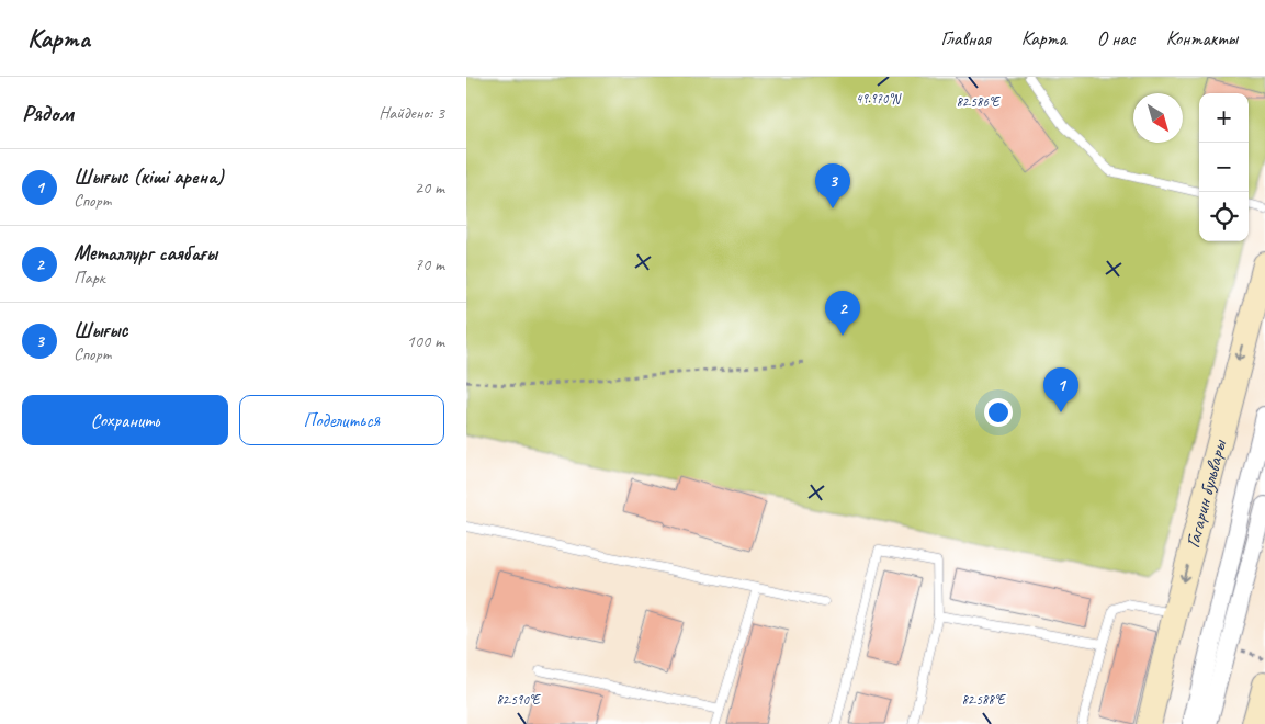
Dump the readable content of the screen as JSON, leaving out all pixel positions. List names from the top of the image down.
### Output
{
  "streets": {
    "main road": ["Гагарин бульвары"]
  },
  "one_way": ["Гагарин бульвары"],
  "north": "bottom right",
  "page": {
    "header": "Карта",
    "nav": [
      "Главная",
      "Карта",
      "О нас",
      "Контакты"
    ],
    "heading": ["Рядом", "Найдено: 3"],
    "map_buttons": ["+", "−"],
    "list": [
      {
        "mark": "1",
        "name": "Шығыс (кіші арена)",
        "note": "Спорт",
        "value": "20 m"
      },
      {
        "mark": "2",
        "name": "Металлург саябағы",
        "note": "Парк",
        "value": "70 m"
      },
      {
        "mark": "3",
        "name": "Шығыс",
        "note": "Спорт",
        "value": "100 m"
      }
    ],
    "pins": ["3", "2", "1"],
    "buttons": ["Сохранить", "Поделиться"]
  },
  "coordinates": [
    "49.970°N",
    "82.586°E",
    "82.590°E",
    "82.588°E"
  ]
}
